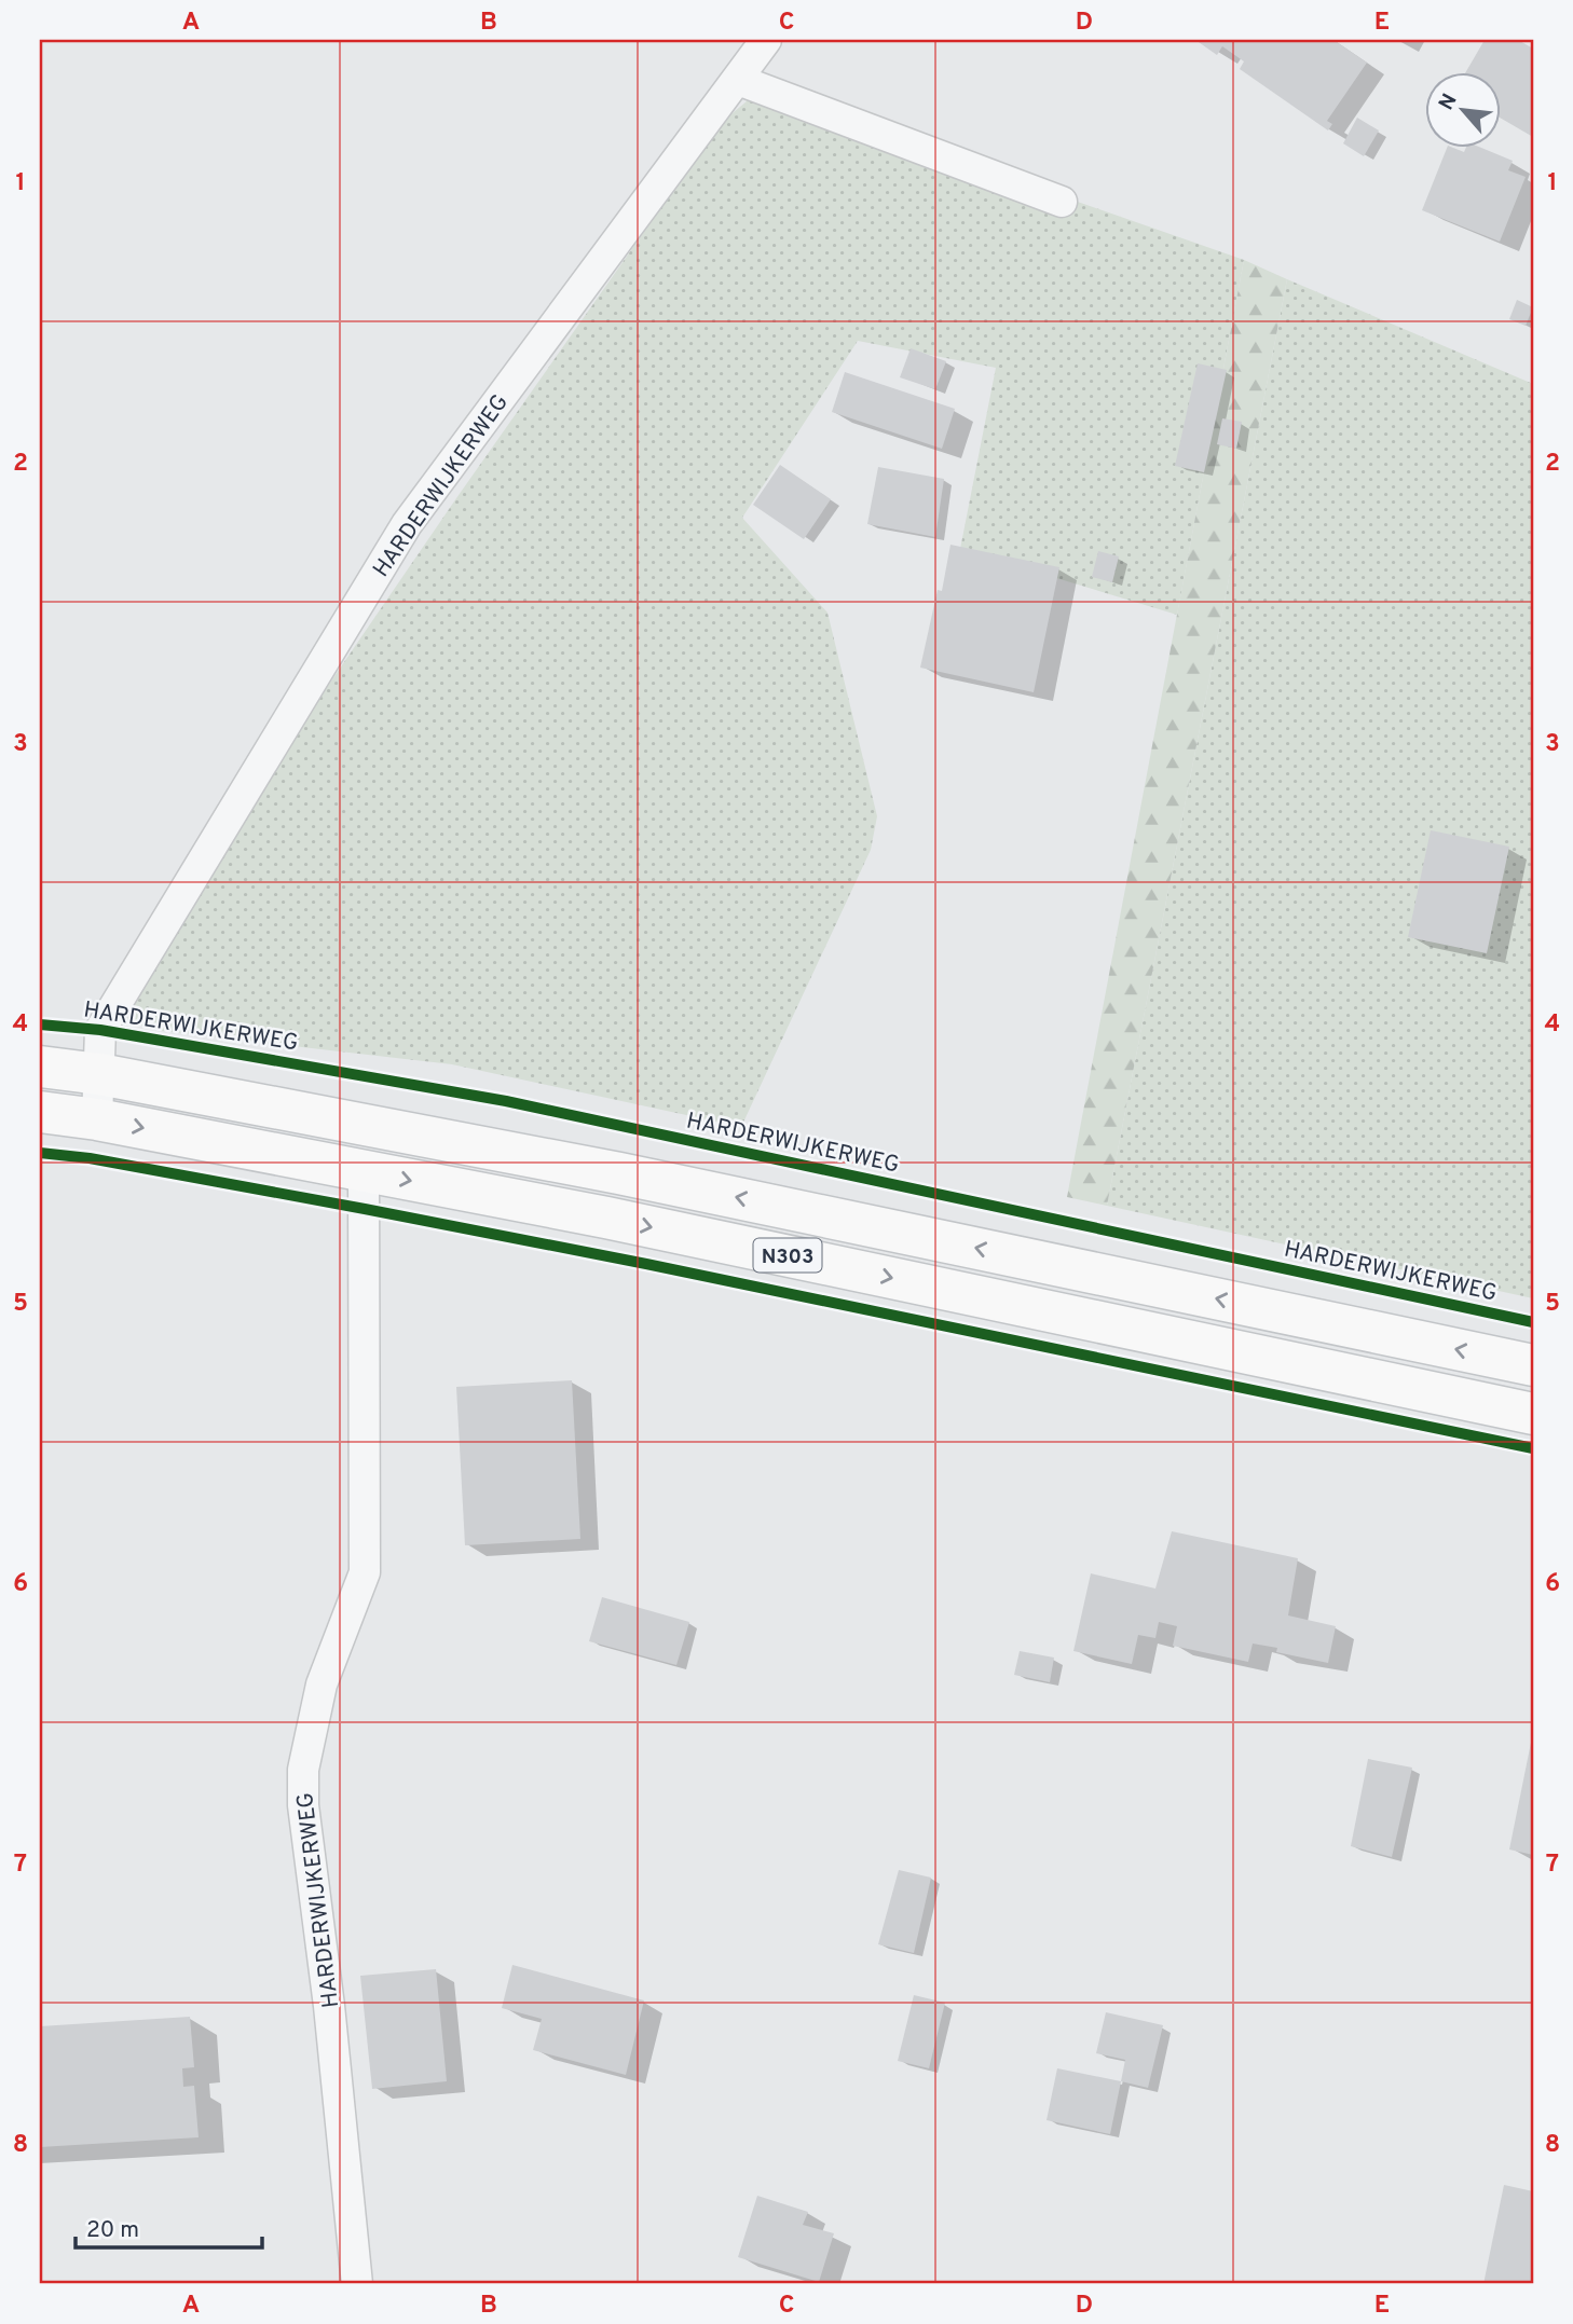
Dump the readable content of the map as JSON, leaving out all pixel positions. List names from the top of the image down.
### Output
{
  "streets": {
    "main road": ["N303"],
    "lane": ["HARDERWIJKERWEG"]
  },
  "crossings": [
    ["HARDERWIJKERWEG", "N303"]
  ],
  "scale_bar": "20 m",
  "north": "top left",
  "grid": {
    "columns": [
      "A",
      "B",
      "C",
      "D",
      "E"
    ],
    "rows": [
      "1",
      "2",
      "3",
      "4",
      "5",
      "6",
      "7",
      "8"
    ]
  }
}
